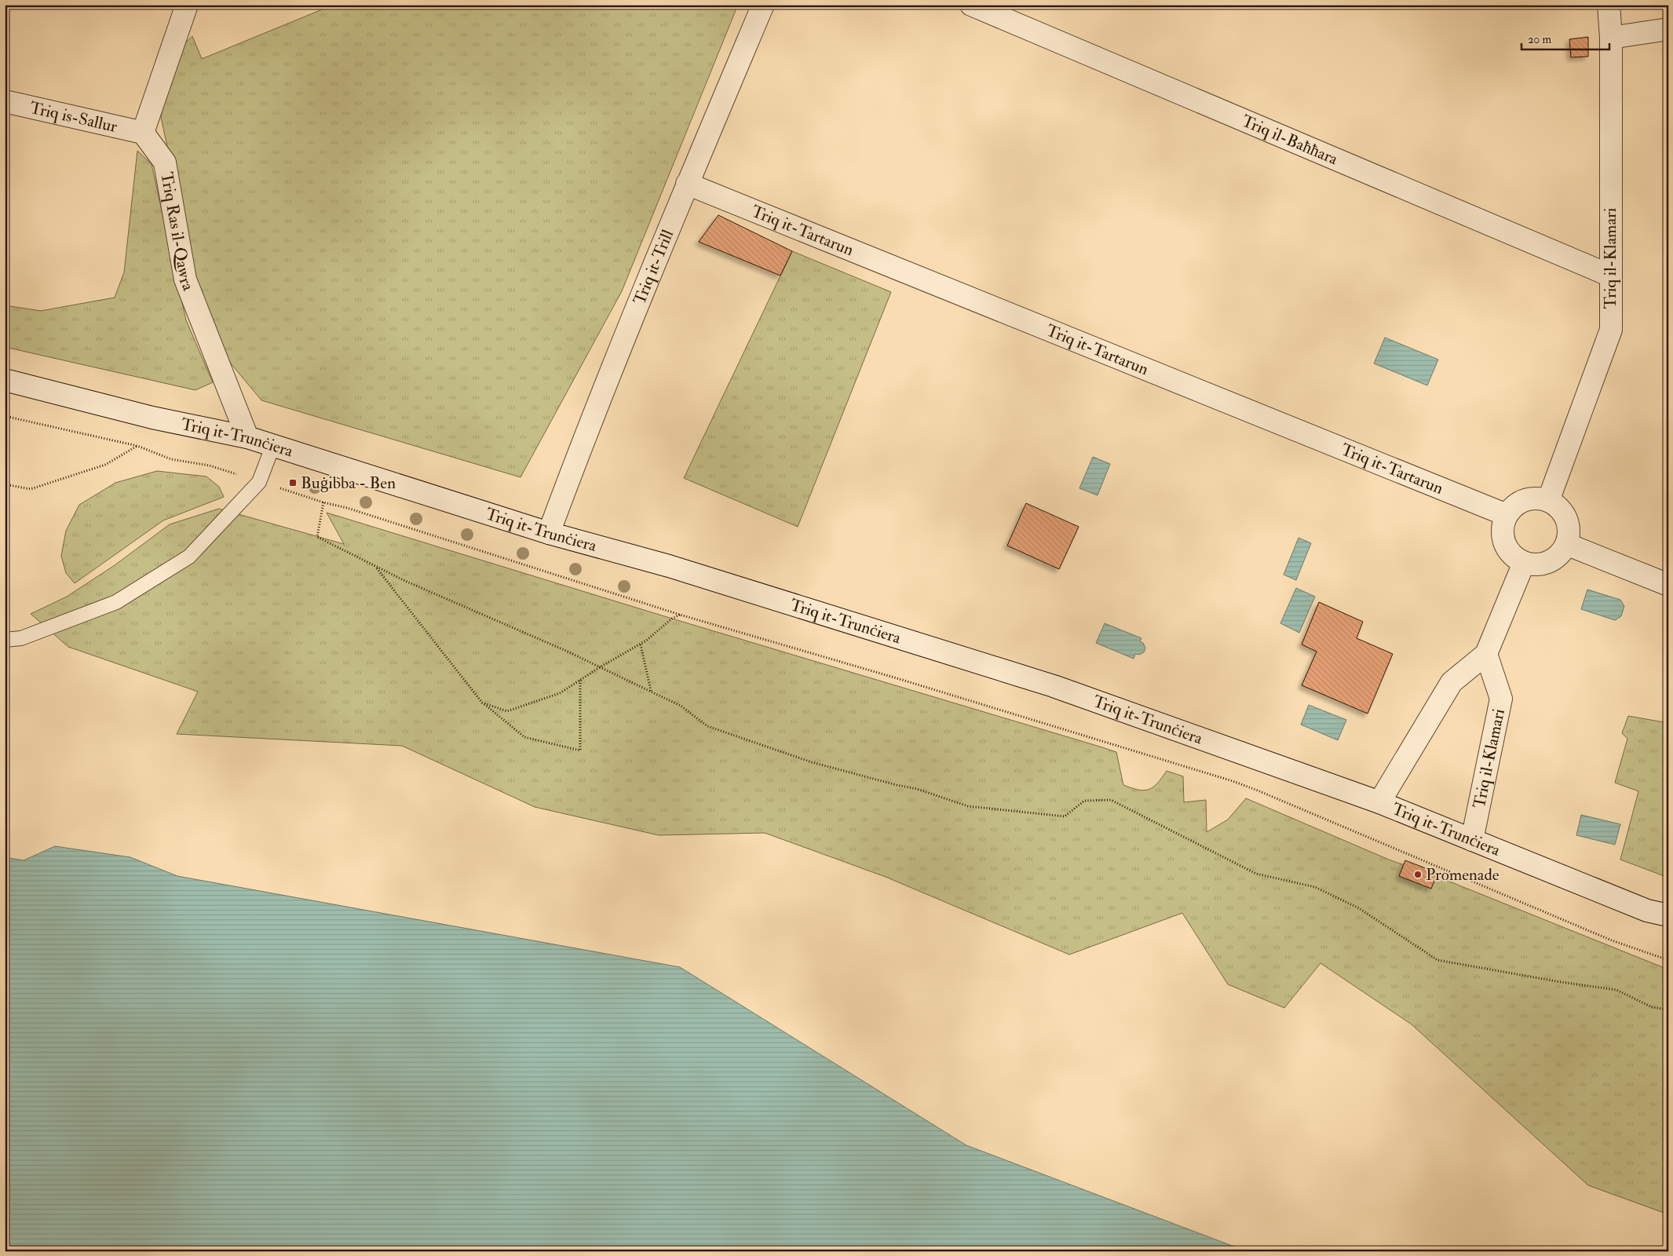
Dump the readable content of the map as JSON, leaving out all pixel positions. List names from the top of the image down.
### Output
{
  "streets": {
    "street": [
      "Triq is-Sallur",
      "Triq il-Baħħara",
      "Triq Ras il-Qawra",
      "Triq it-Tartarun",
      "Triq il-Klamari",
      "Triq it-Trill",
      "Triq it-Trunċiera"
    ]
  },
  "crossings": [
    ["Triq is-Sallur", "Triq Ras il-Qawra"],
    ["Triq il-Baħħara", "Triq il-Klamari"],
    ["Triq Ras il-Qawra", "Triq it-Trunċiera"],
    ["Triq it-Tartarun", "Triq il-Klamari"],
    ["Triq it-Tartarun", "Triq it-Trill"],
    ["Triq il-Klamari", "Triq it-Trunċiera"],
    ["Triq it-Trill", "Triq it-Trunċiera"]
  ],
  "places": {
    "transit": ["Buġibba - Ben"],
    "other": ["Promenade"]
  },
  "scale_bar": "20 m"
}
